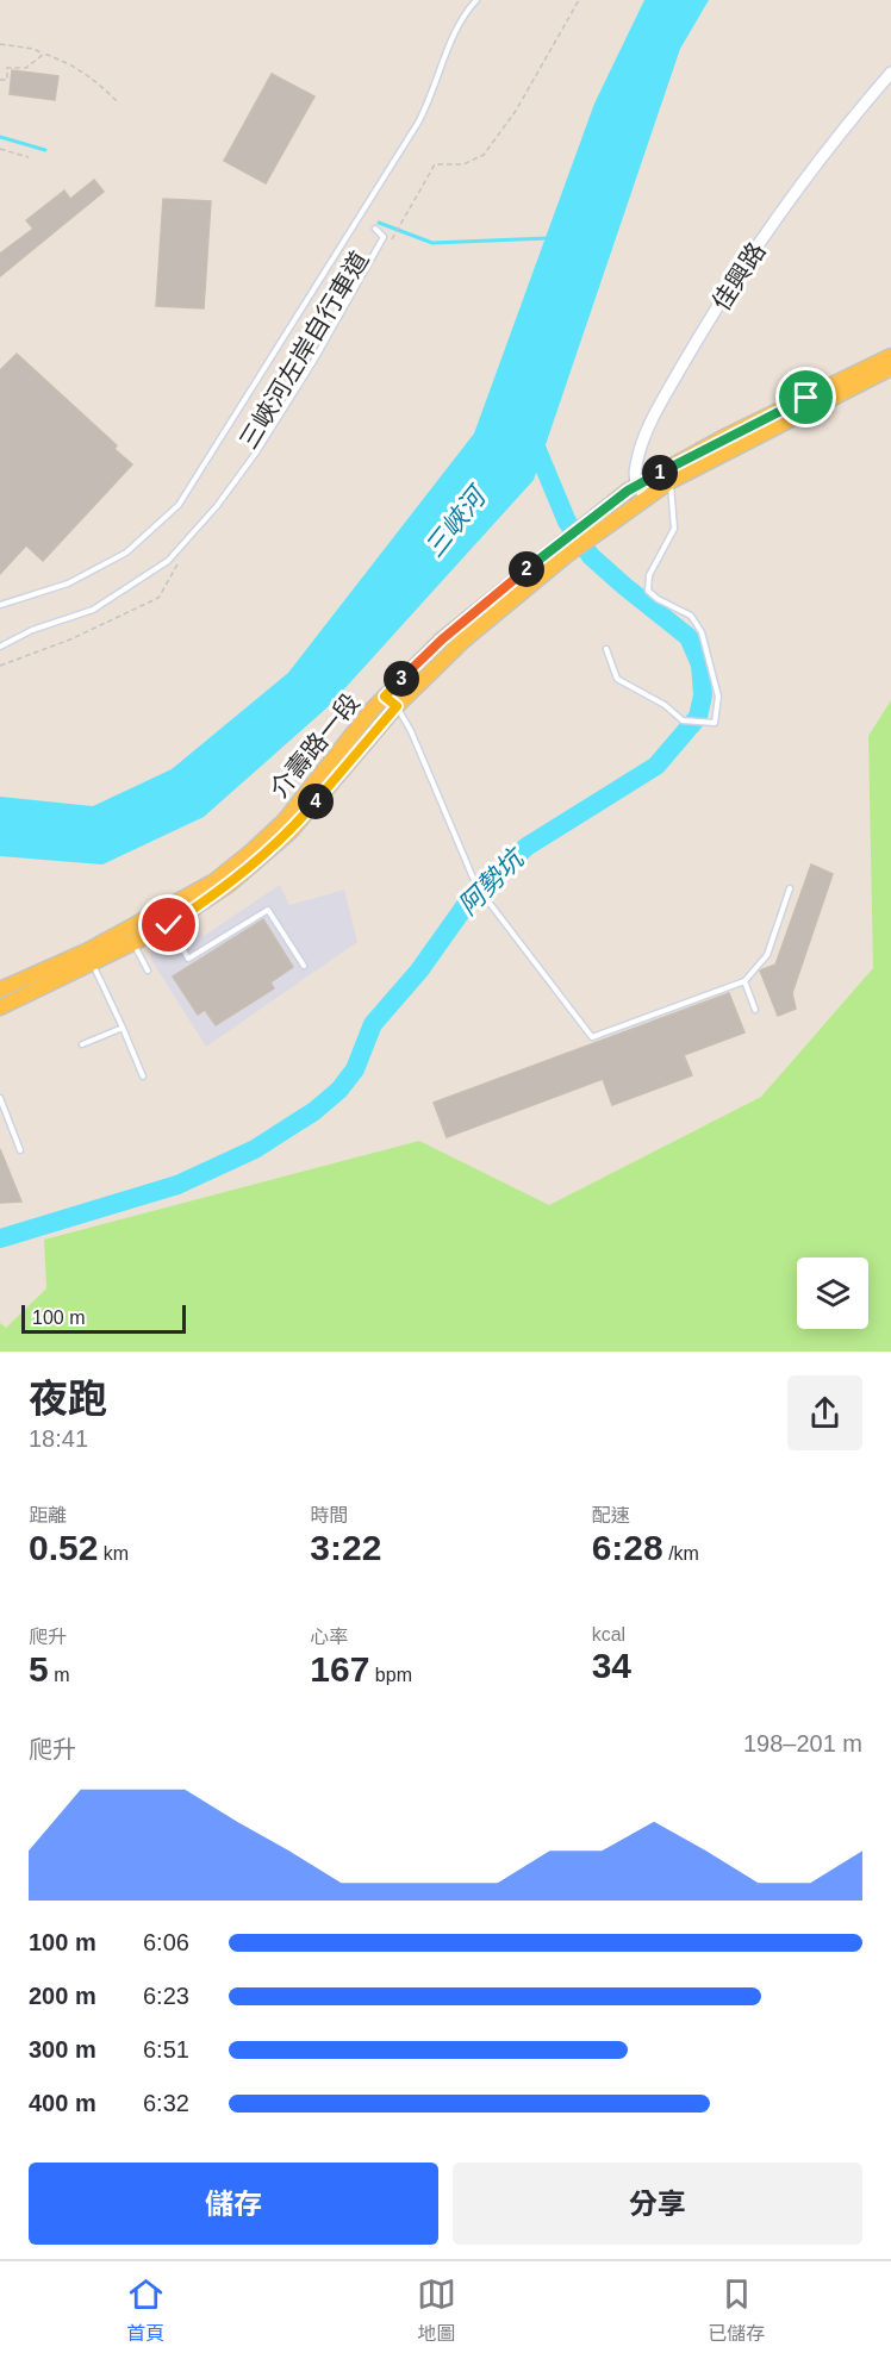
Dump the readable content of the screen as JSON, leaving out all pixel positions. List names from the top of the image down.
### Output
{
  "streets": {
    "main road": ["介壽路一段"],
    "street": ["佳興路"],
    "path": ["三峽河左岸自行車道"]
  },
  "crossings": [
    ["佳興路", "介壽路一段"]
  ],
  "water": ["三峽河", "阿勢坑"],
  "scale_bar": "100 m",
  "page": {
    "pins": [
      "1",
      "2",
      "3",
      "4"
    ],
    "scale": "100 m",
    "heading": ["夜跑", "18:41"],
    "stats": [
      ["距離", "0.52 km"],
      ["時間", "3:22"],
      ["配速", "6:28 /km"],
      ["爬升", "5 m"],
      ["心率", "167 bpm"],
      ["kcal", "34"]
    ],
    "chart": ["爬升", "198–201 m"],
    "list": [
      {
        "name": "100 m",
        "note": "6:06"
      },
      {
        "name": "200 m",
        "note": "6:23"
      },
      {
        "name": "300 m",
        "note": "6:51"
      },
      {
        "name": "400 m",
        "note": "6:32"
      }
    ],
    "buttons": ["儲存", "分享"],
    "tabs": ["首頁", "地圖", "已儲存"]
  }
}
